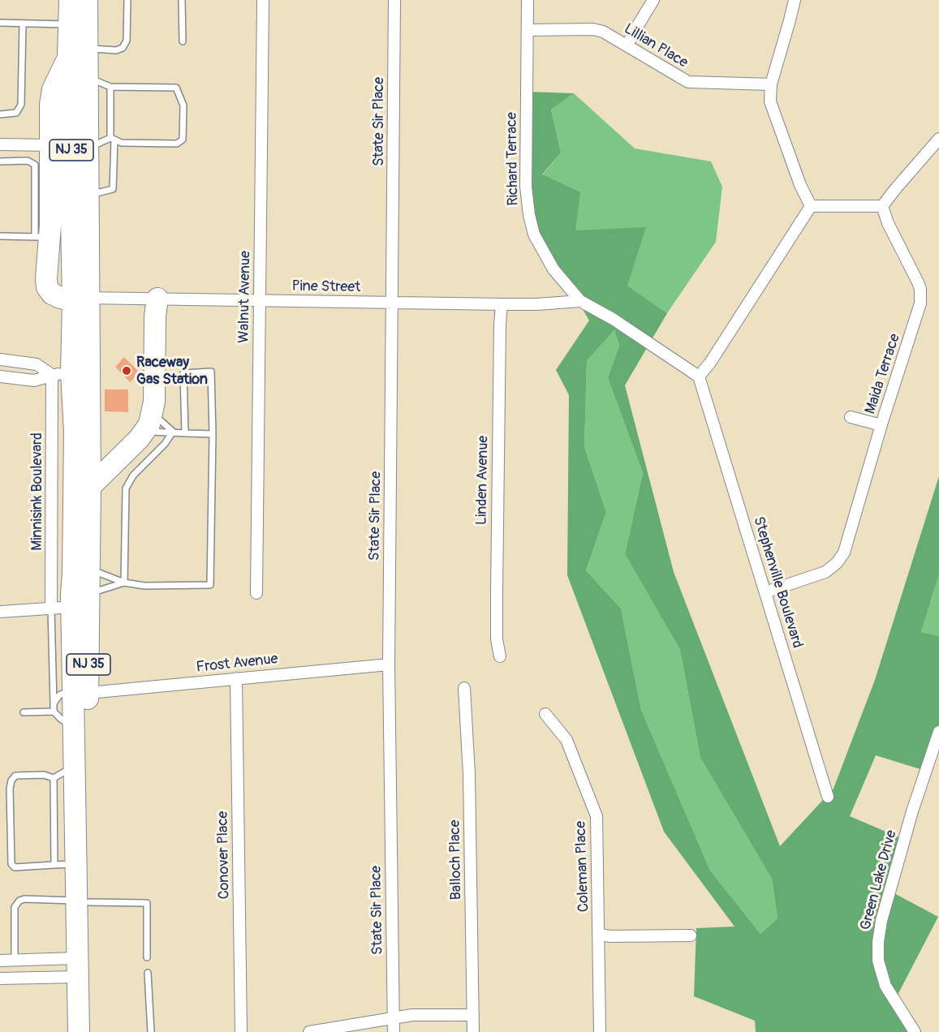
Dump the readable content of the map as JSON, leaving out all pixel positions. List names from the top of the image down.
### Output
{
  "streets": {
    "highway": ["NJ 35"],
    "street": [
      "Lillian Place",
      "State Sir Place",
      "Richard Terrace",
      "Pine Street",
      "Walnut Avenue",
      "Maida Terrace",
      "Linden Avenue",
      "Minnisink Boulevard",
      "Stephenville Boulevard",
      "Frost Avenue",
      "Conover Place",
      "Balloch Place",
      "Coleman Place",
      "Green Lake Drive"
    ]
  },
  "crossings": [
    ["Lillian Place", "Richard Terrace"],
    ["State Sir Place", "Pine Street"],
    ["State Sir Place", "Frost Avenue"],
    ["NJ 35", "Pine Street"],
    ["NJ 35", "Minnisink Boulevard"],
    ["NJ 35", "Frost Avenue"],
    ["Richard Terrace", "Pine Street"],
    ["Pine Street", "Walnut Avenue"],
    ["Pine Street", "Linden Avenue"],
    ["Maida Terrace", "Stephenville Boulevard"],
    ["Frost Avenue", "Conover Place"]
  ],
  "places": ["Raceway Gas Station"]
}
